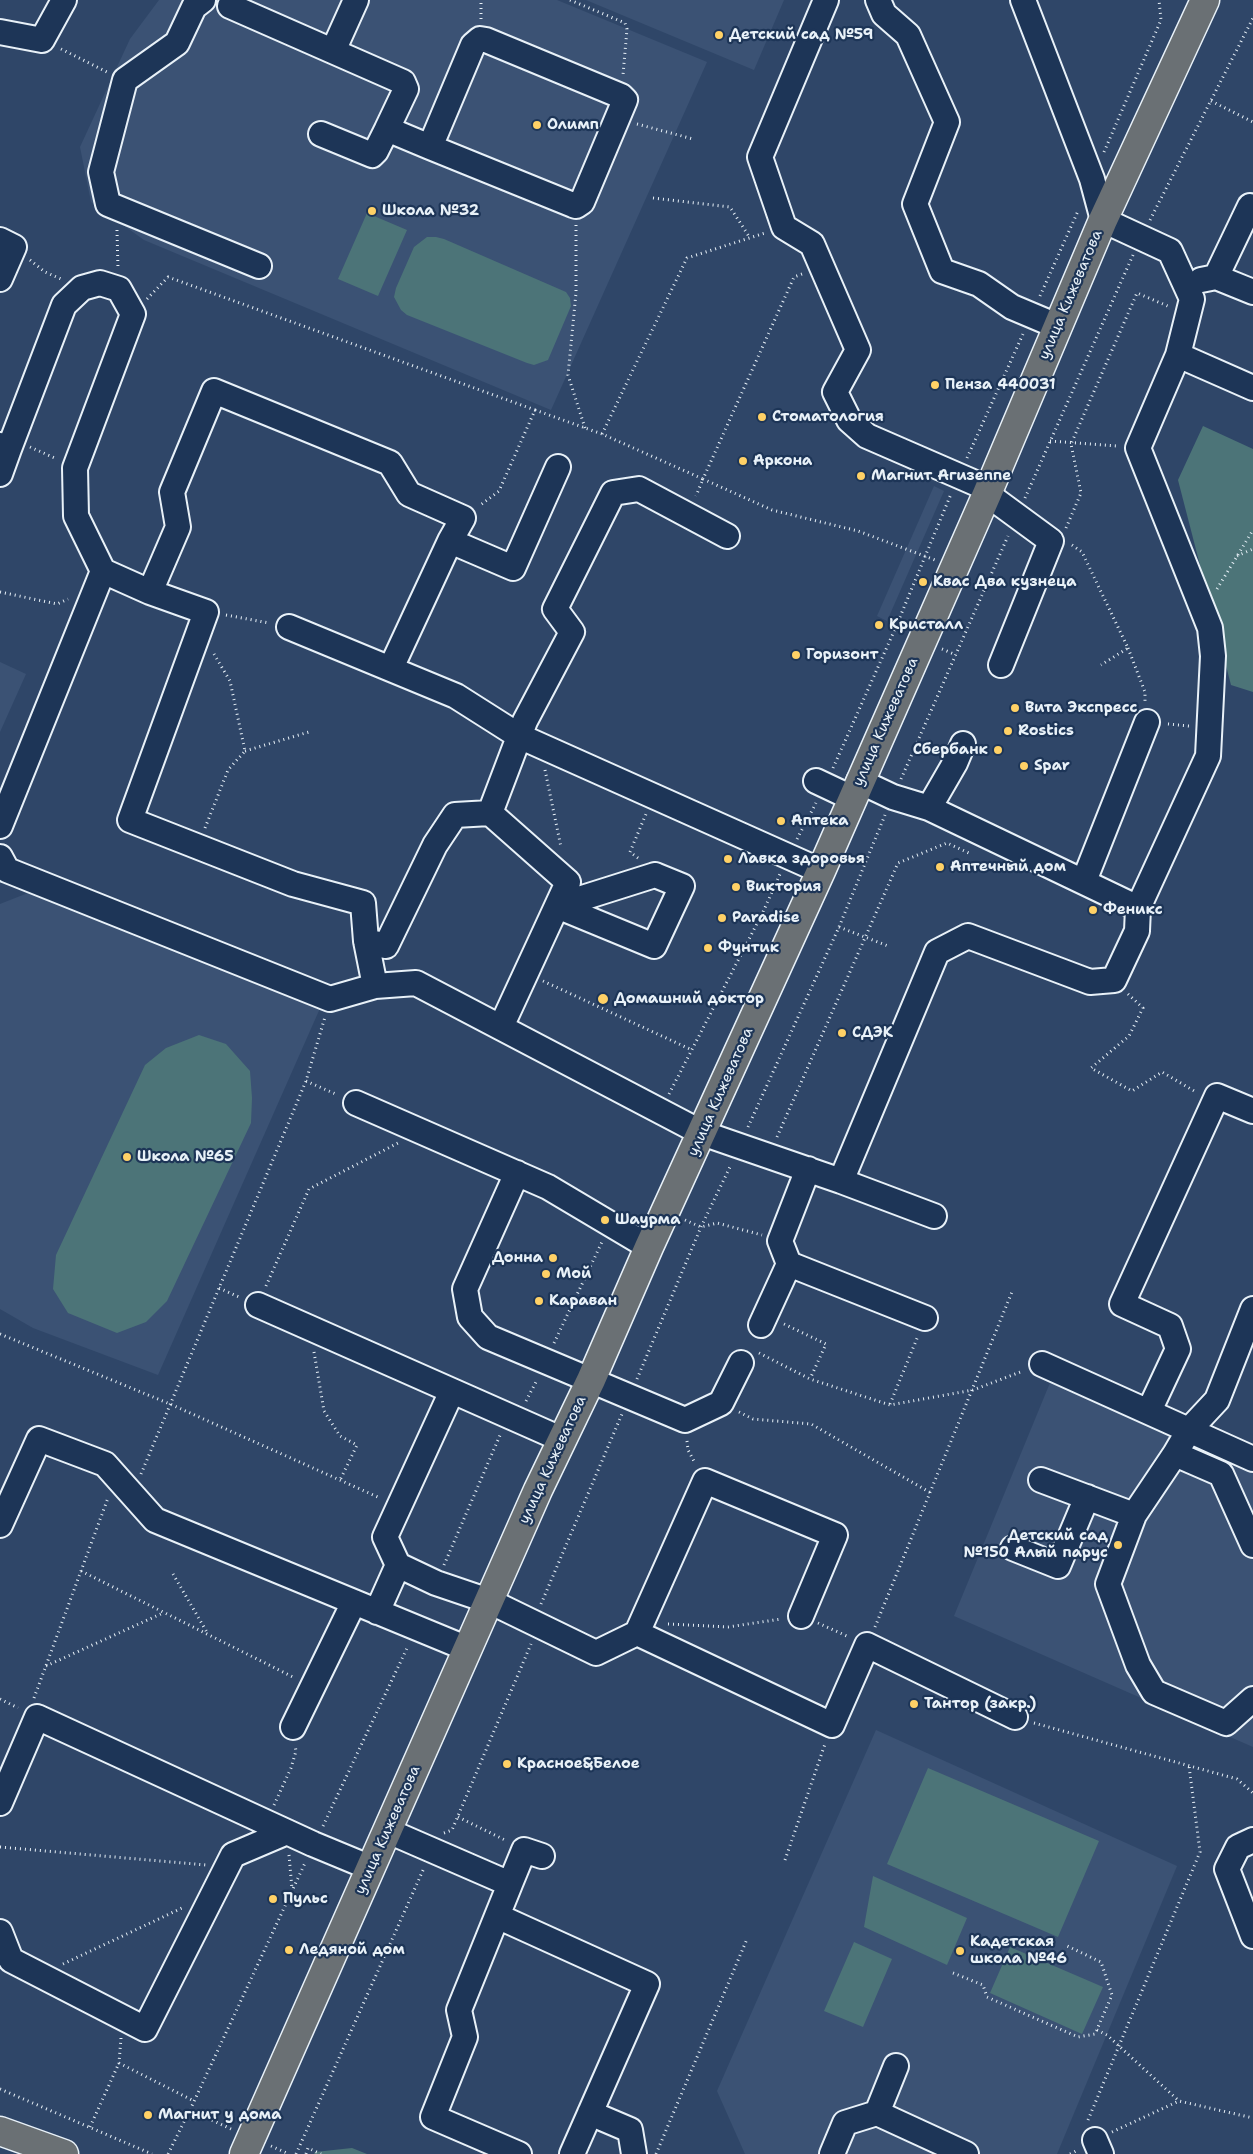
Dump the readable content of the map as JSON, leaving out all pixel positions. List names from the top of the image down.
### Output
{
  "streets": {
    "main road": ["улица Кижеватова"]
  },
  "places": [
    "Детский сад №59",
    "Олимп",
    "Школа №32",
    "Пенза 440031",
    "Стоматология",
    "Аркона",
    "Магнит Агизеппе",
    "Квас Два кузнеца",
    "Кристалл",
    "Горизонт",
    "Вита Экспресс",
    "Rostics",
    "Сбербанк",
    "Spar",
    "Аптека",
    "Лавка здоровья",
    "Аптечный дом",
    "Виктория",
    "Феникс",
    "Paradise",
    "Фунтик",
    "Домашний доктор",
    "СДЭК",
    "Школа №65",
    "Шаурма",
    "Донна",
    "Мой",
    "Караван",
    "Детский сад №150 Алый парус",
    "Тантор (закр.)",
    "Красное&Белое",
    "Пульс",
    "Ледяной дом",
    "Кадетская школа №46",
    "Магнит у дома"
  ]
}
